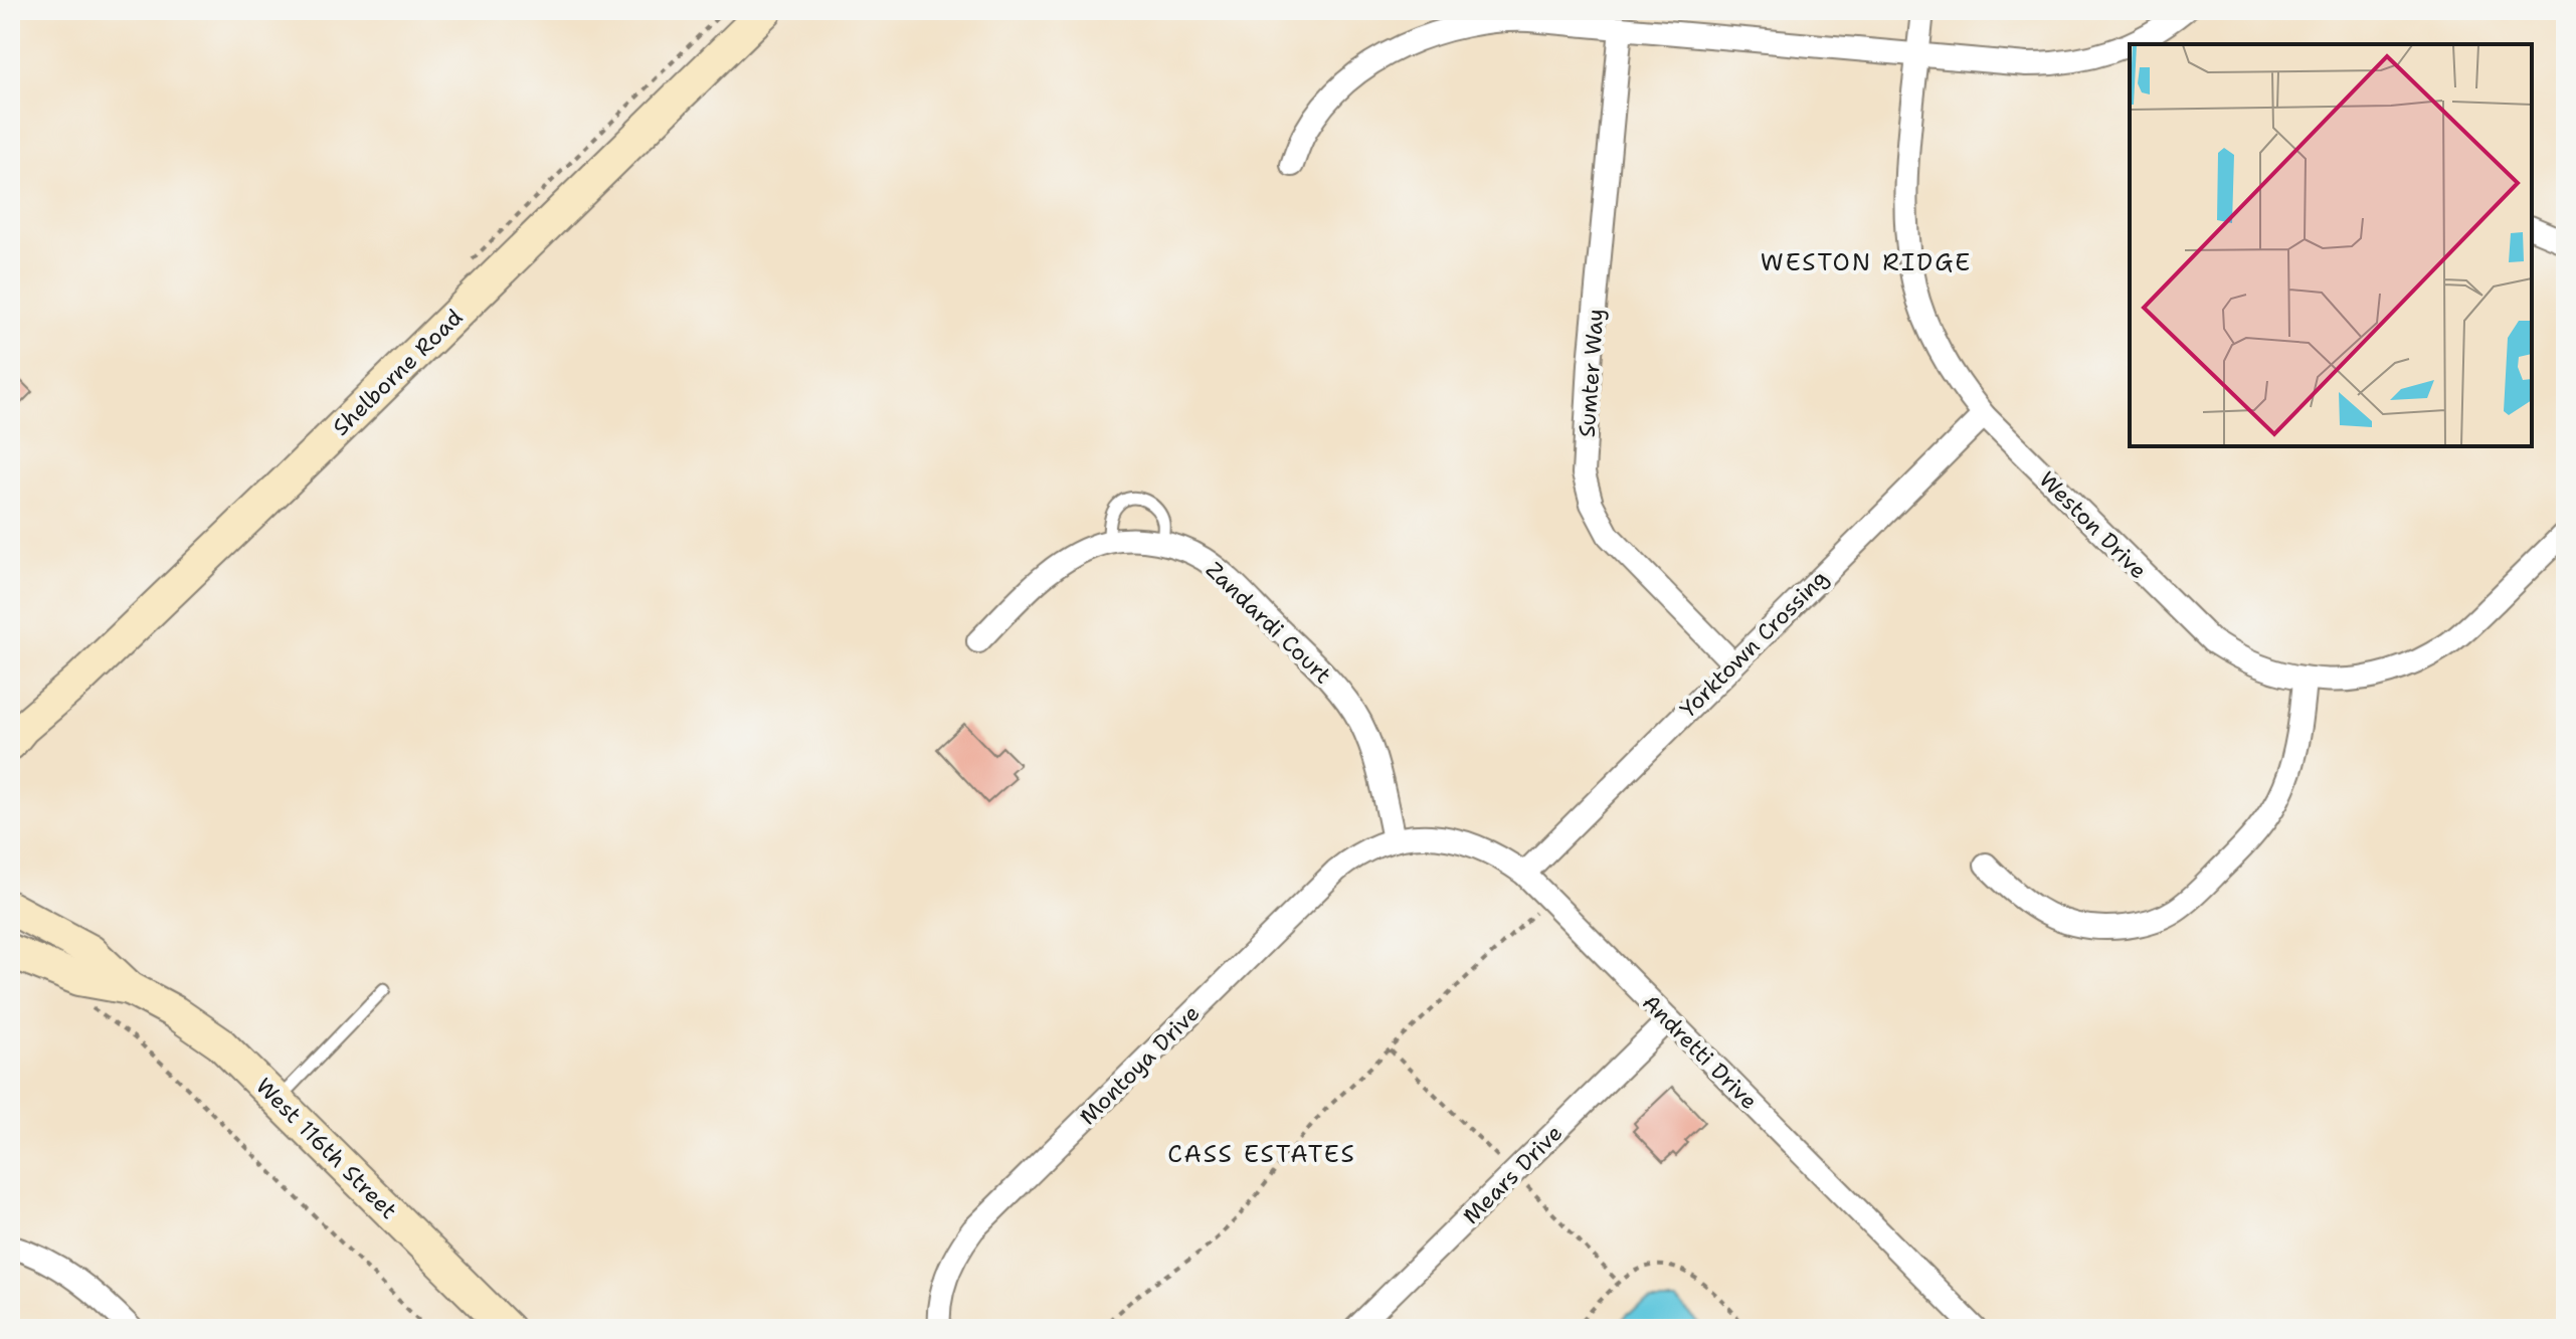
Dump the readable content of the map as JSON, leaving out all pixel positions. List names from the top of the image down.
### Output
{
  "streets": {
    "street": [
      "Shelborne Road",
      "Sumter Way",
      "Weston Drive",
      "Zandardi Court",
      "Yorktown Crossing",
      "Andretti Drive",
      "Montoya Drive",
      "West 116th Street",
      "Mears Drive"
    ]
  },
  "crossings": [
    ["Sumter Way", "Yorktown Crossing"],
    ["Weston Drive", "Yorktown Crossing"],
    ["Zandardi Court", "Andretti Drive"],
    ["Zandardi Court", "Montoya Drive"],
    ["Yorktown Crossing", "Andretti Drive"],
    ["Andretti Drive", "Montoya Drive"],
    ["Andretti Drive", "Mears Drive"]
  ],
  "districts": ["WESTON RIDGE", "CASS ESTATES"]
}
